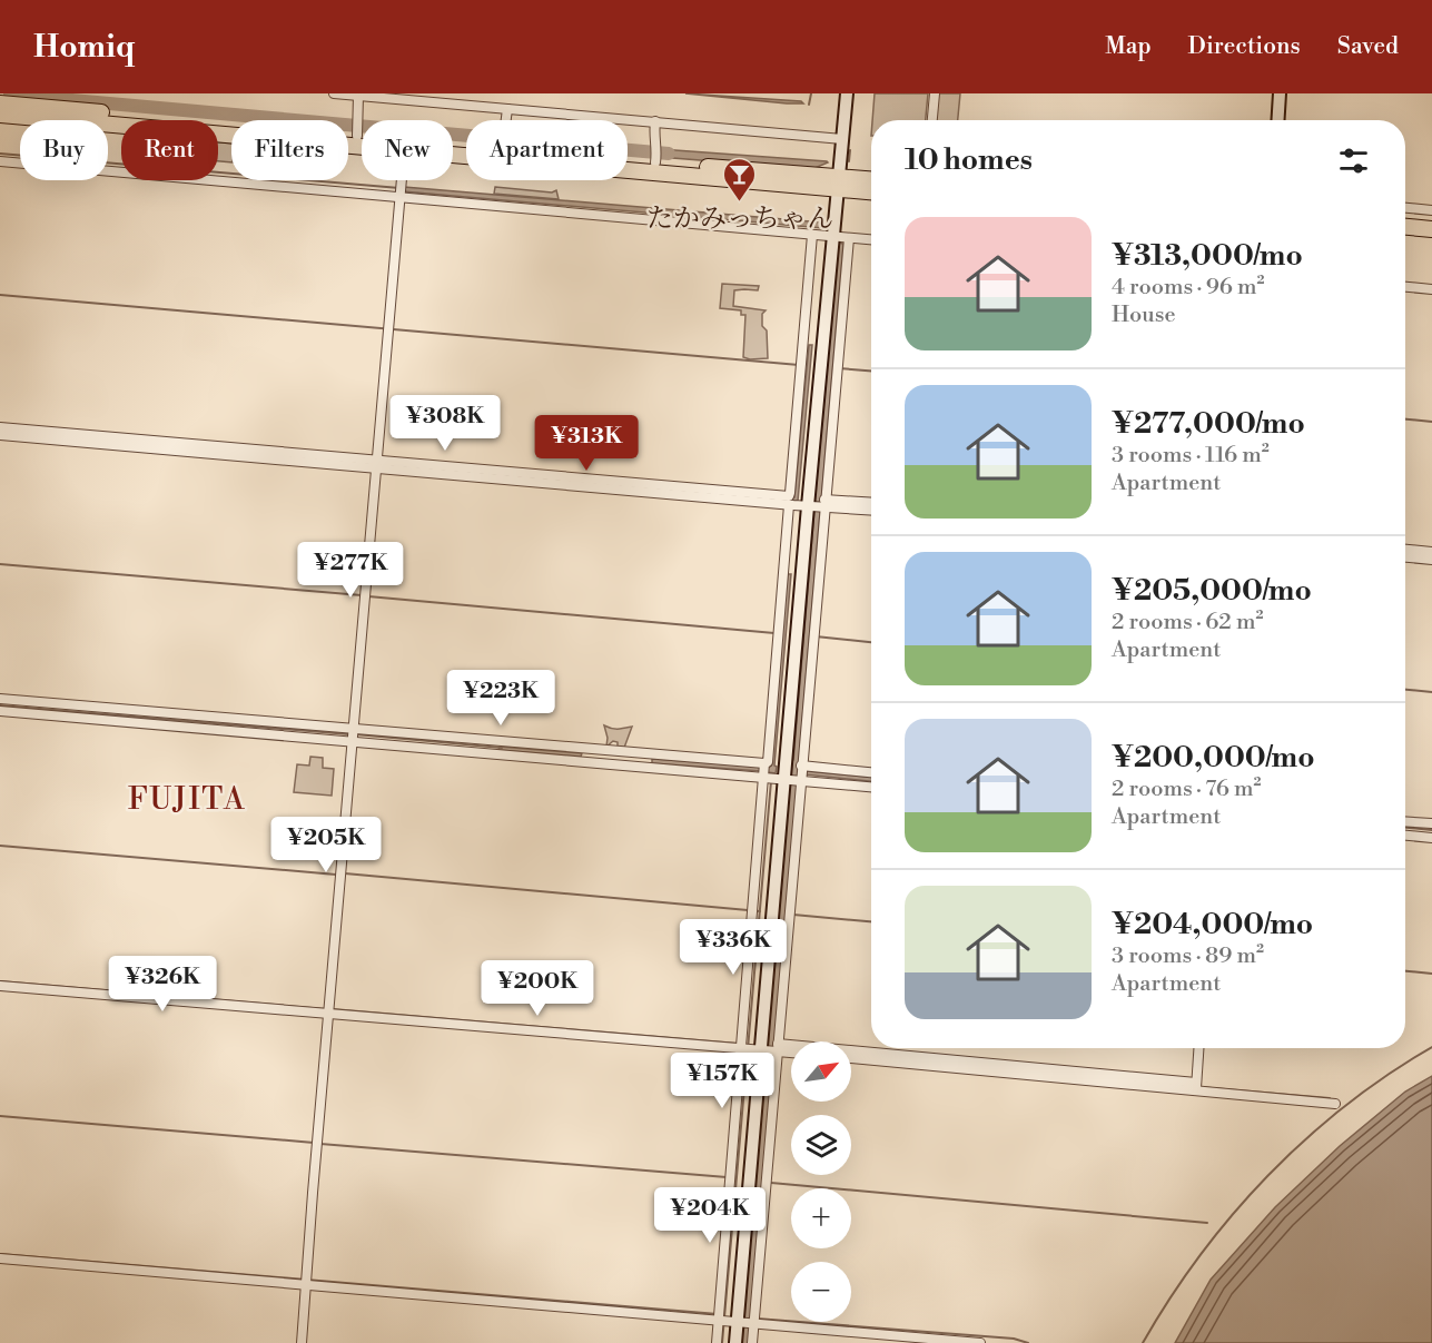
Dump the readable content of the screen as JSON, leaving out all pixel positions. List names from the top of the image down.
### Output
{
  "districts": ["FUJITA"],
  "places": {
    "bar": ["たかみっちゃん"]
  },
  "north": "top right",
  "page": {
    "header": "Homiq",
    "nav": ["Map", "Directions", "Saved"],
    "chip": [
      "Buy",
      "Rent",
      "Filters",
      "New",
      "Apartment"
    ],
    "heading": "10 homes",
    "list": [
      {
        "name": "¥313,000/mo",
        "note": "4 rooms · 96 m² · House"
      },
      {
        "name": "¥277,000/mo",
        "note": "3 rooms · 116 m² · Apartment"
      },
      {
        "name": "¥205,000/mo",
        "note": "2 rooms · 62 m² · Apartment"
      },
      {
        "name": "¥200,000/mo",
        "note": "2 rooms · 76 m² · Apartment"
      },
      {
        "name": "¥204,000/mo",
        "note": "3 rooms · 89 m² · Apartment"
      }
    ],
    "price": [
      "¥308K",
      "¥313K",
      "¥277K",
      "¥223K",
      "¥205K",
      "¥336K",
      "¥326K",
      "¥200K",
      "¥157K",
      "¥204K"
    ],
    "map_buttons": ["+", "−"]
  }
}
